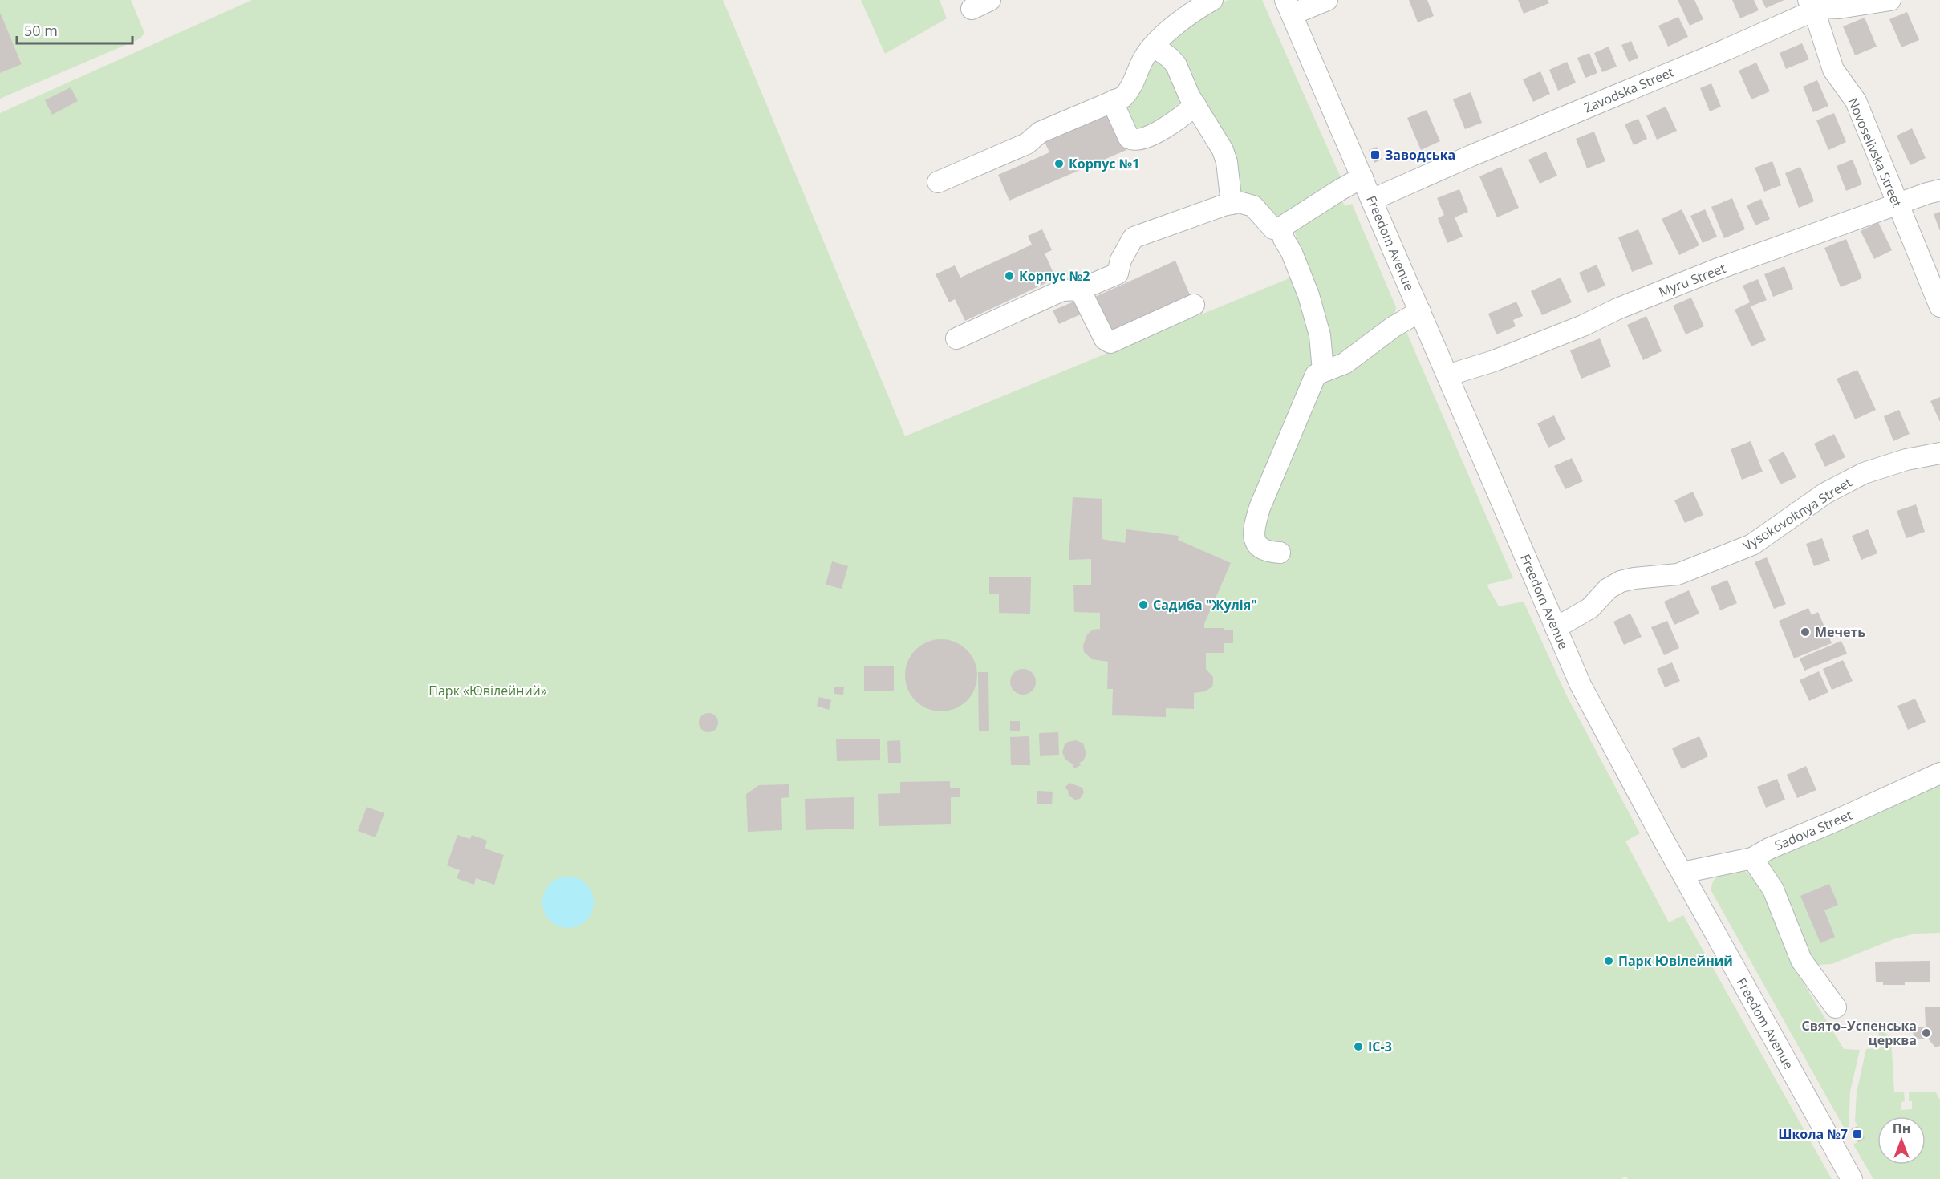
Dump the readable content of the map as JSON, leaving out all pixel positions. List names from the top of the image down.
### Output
{
  "streets": {
    "street": [
      "Zavodska Street",
      "Novoselivska Street",
      "Freedom Avenue",
      "Myru Street",
      "Vysokovoltnya Street",
      "Sadova Street"
    ]
  },
  "crossings": [
    ["Zavodska Street", "Novoselivska Street"],
    ["Zavodska Street", "Freedom Avenue"],
    ["Novoselivska Street", "Myru Street"],
    ["Freedom Avenue", "Myru Street"],
    ["Freedom Avenue", "Vysokovoltnya Street"],
    ["Freedom Avenue", "Sadova Street"]
  ],
  "parks": ["Парк «Ювілейний»"],
  "places": {
    "transit": ["Заводська", "Школа №7"],
    "other": [
      "Корпус №1",
      "Корпус №2",
      "Садиба \"Жулія\"",
      "Мечеть",
      "Парк Ювілейний",
      "Свято–Успенська церква",
      "ІС-3"
    ]
  },
  "scale_bar": "50 m",
  "north": "top"
}
